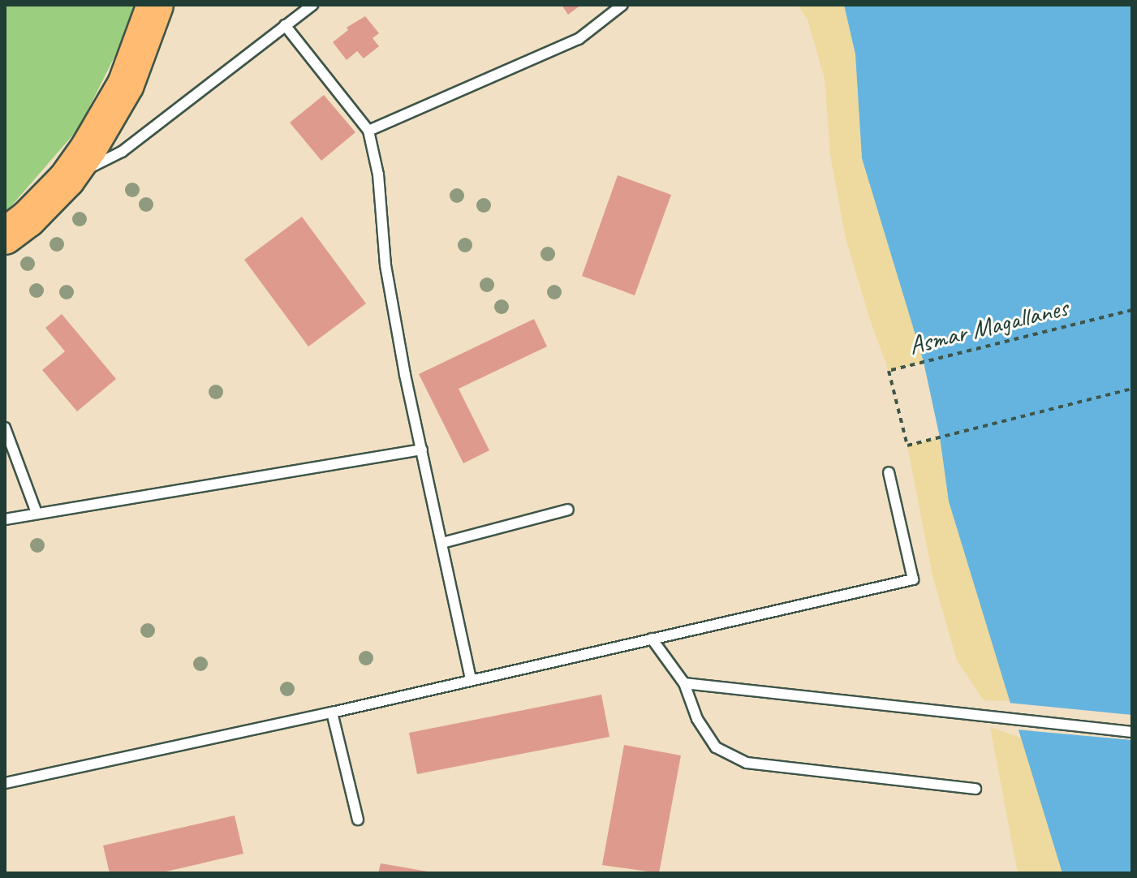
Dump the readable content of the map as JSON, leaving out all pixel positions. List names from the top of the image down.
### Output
{
  "streets": {
    "path": ["Asmar Magallanes"]
  }
}
